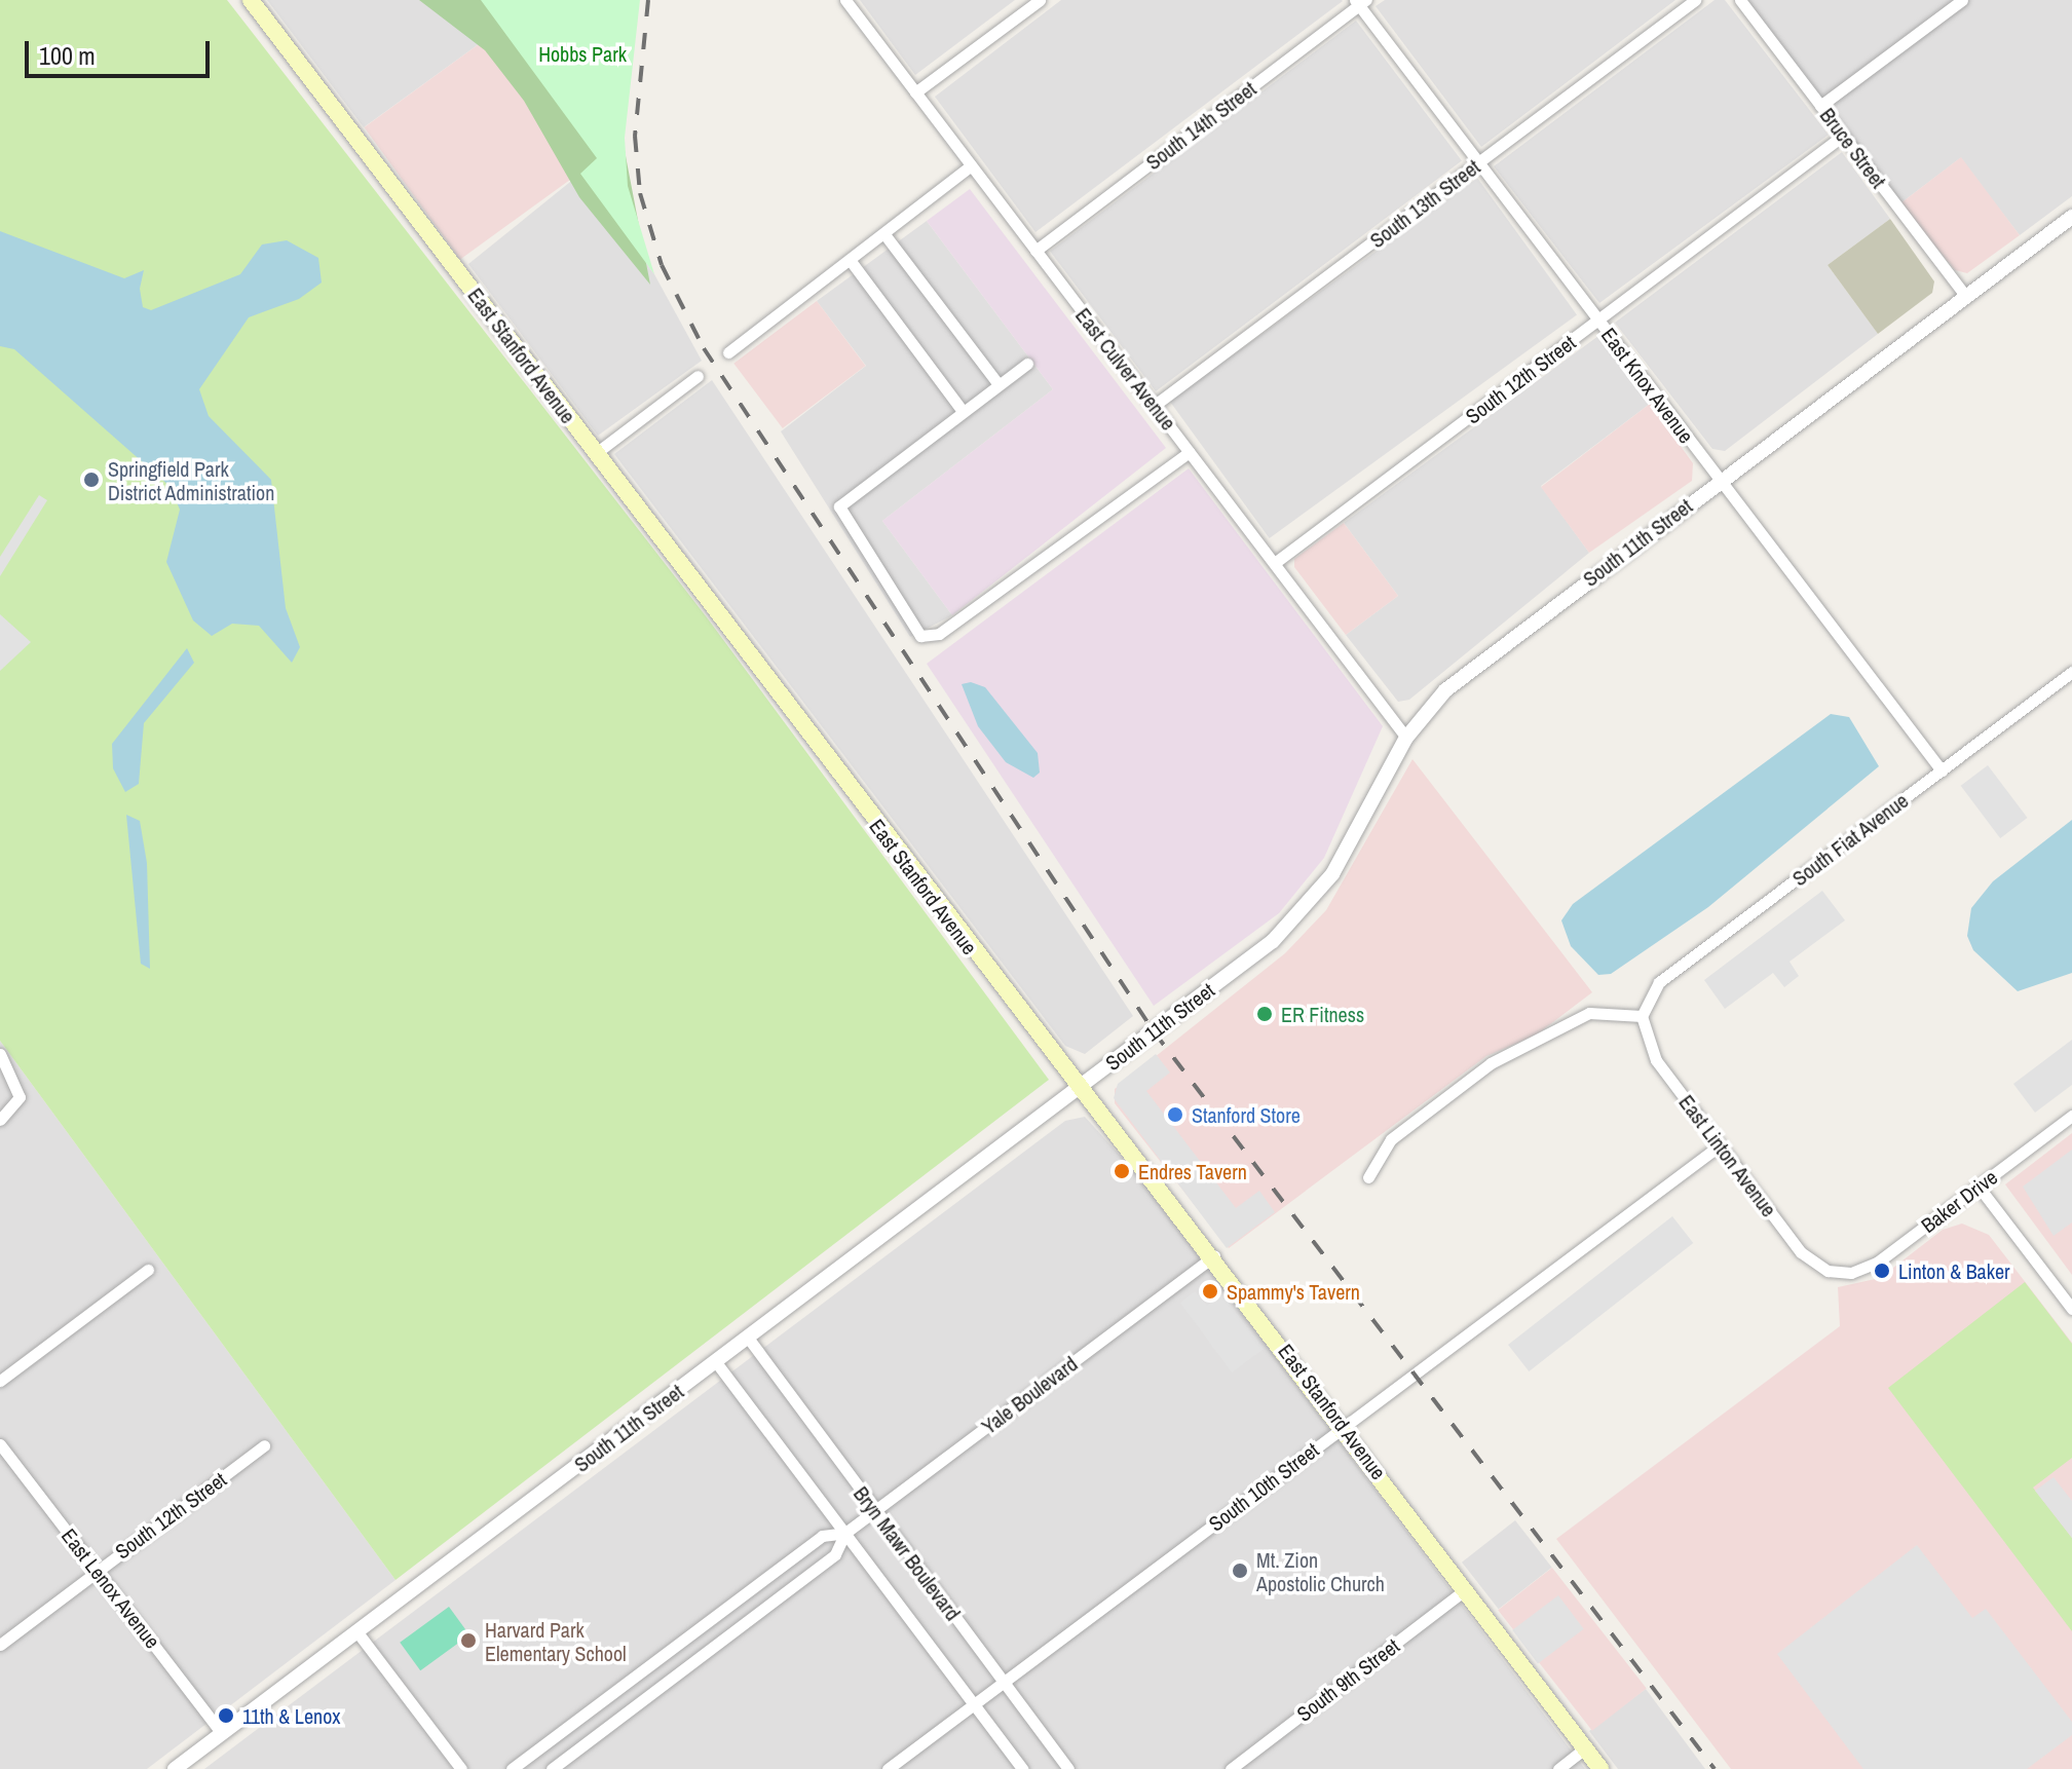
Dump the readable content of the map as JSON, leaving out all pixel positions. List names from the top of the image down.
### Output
{
  "streets": {
    "main road": ["East Stanford Avenue"],
    "street": [
      "South 14th Street",
      "Bruce Street",
      "South 13th Street",
      "East Culver Avenue",
      "South 12th Street",
      "East Knox Avenue",
      "South 11th Street",
      "South Fiat Avenue",
      "East Linton Avenue",
      "Baker Drive",
      "Yale Boulevard",
      "South 10th Street",
      "Bryn Mawr Boulevard",
      "East Lenox Avenue",
      "South 9th Street"
    ]
  },
  "crossings": [
    ["South 14th Street", "East Culver Avenue"],
    ["South 14th Street", "East Knox Avenue"],
    ["Bruce Street", "South 12th Street"],
    ["Bruce Street", "South 11th Street"],
    ["South 13th Street", "East Culver Avenue"],
    ["South 13th Street", "East Knox Avenue"],
    ["East Stanford Avenue", "South 11th Street"],
    ["East Stanford Avenue", "Yale Boulevard"],
    ["East Stanford Avenue", "South 10th Street"],
    ["East Stanford Avenue", "South 9th Street"],
    ["East Culver Avenue", "South 12th Street"],
    ["East Culver Avenue", "South 11th Street"],
    ["South 12th Street", "East Knox Avenue"],
    ["South 12th Street", "East Lenox Avenue"],
    ["East Knox Avenue", "South 11th Street"],
    ["East Knox Avenue", "South Fiat Avenue"],
    ["South 11th Street", "Bryn Mawr Boulevard"],
    ["South 11th Street", "East Lenox Avenue"],
    ["South Fiat Avenue", "East Linton Avenue"],
    ["East Linton Avenue", "Baker Drive"],
    ["East Linton Avenue", "South 10th Street"],
    ["Yale Boulevard", "Bryn Mawr Boulevard"],
    ["South 10th Street", "Bryn Mawr Boulevard"]
  ],
  "parks": ["Hobbs Park"],
  "places": [
    "Springfield Park District Administration",
    "ER Fitness",
    "Stanford Store",
    "Endres Tavern",
    "Linton & Baker",
    "Spammy's Tavern",
    "Mt. Zion Apostolic Church",
    "Harvard Park Elementary School",
    "11th & Lenox"
  ],
  "scale_bar": "100 m"
}
